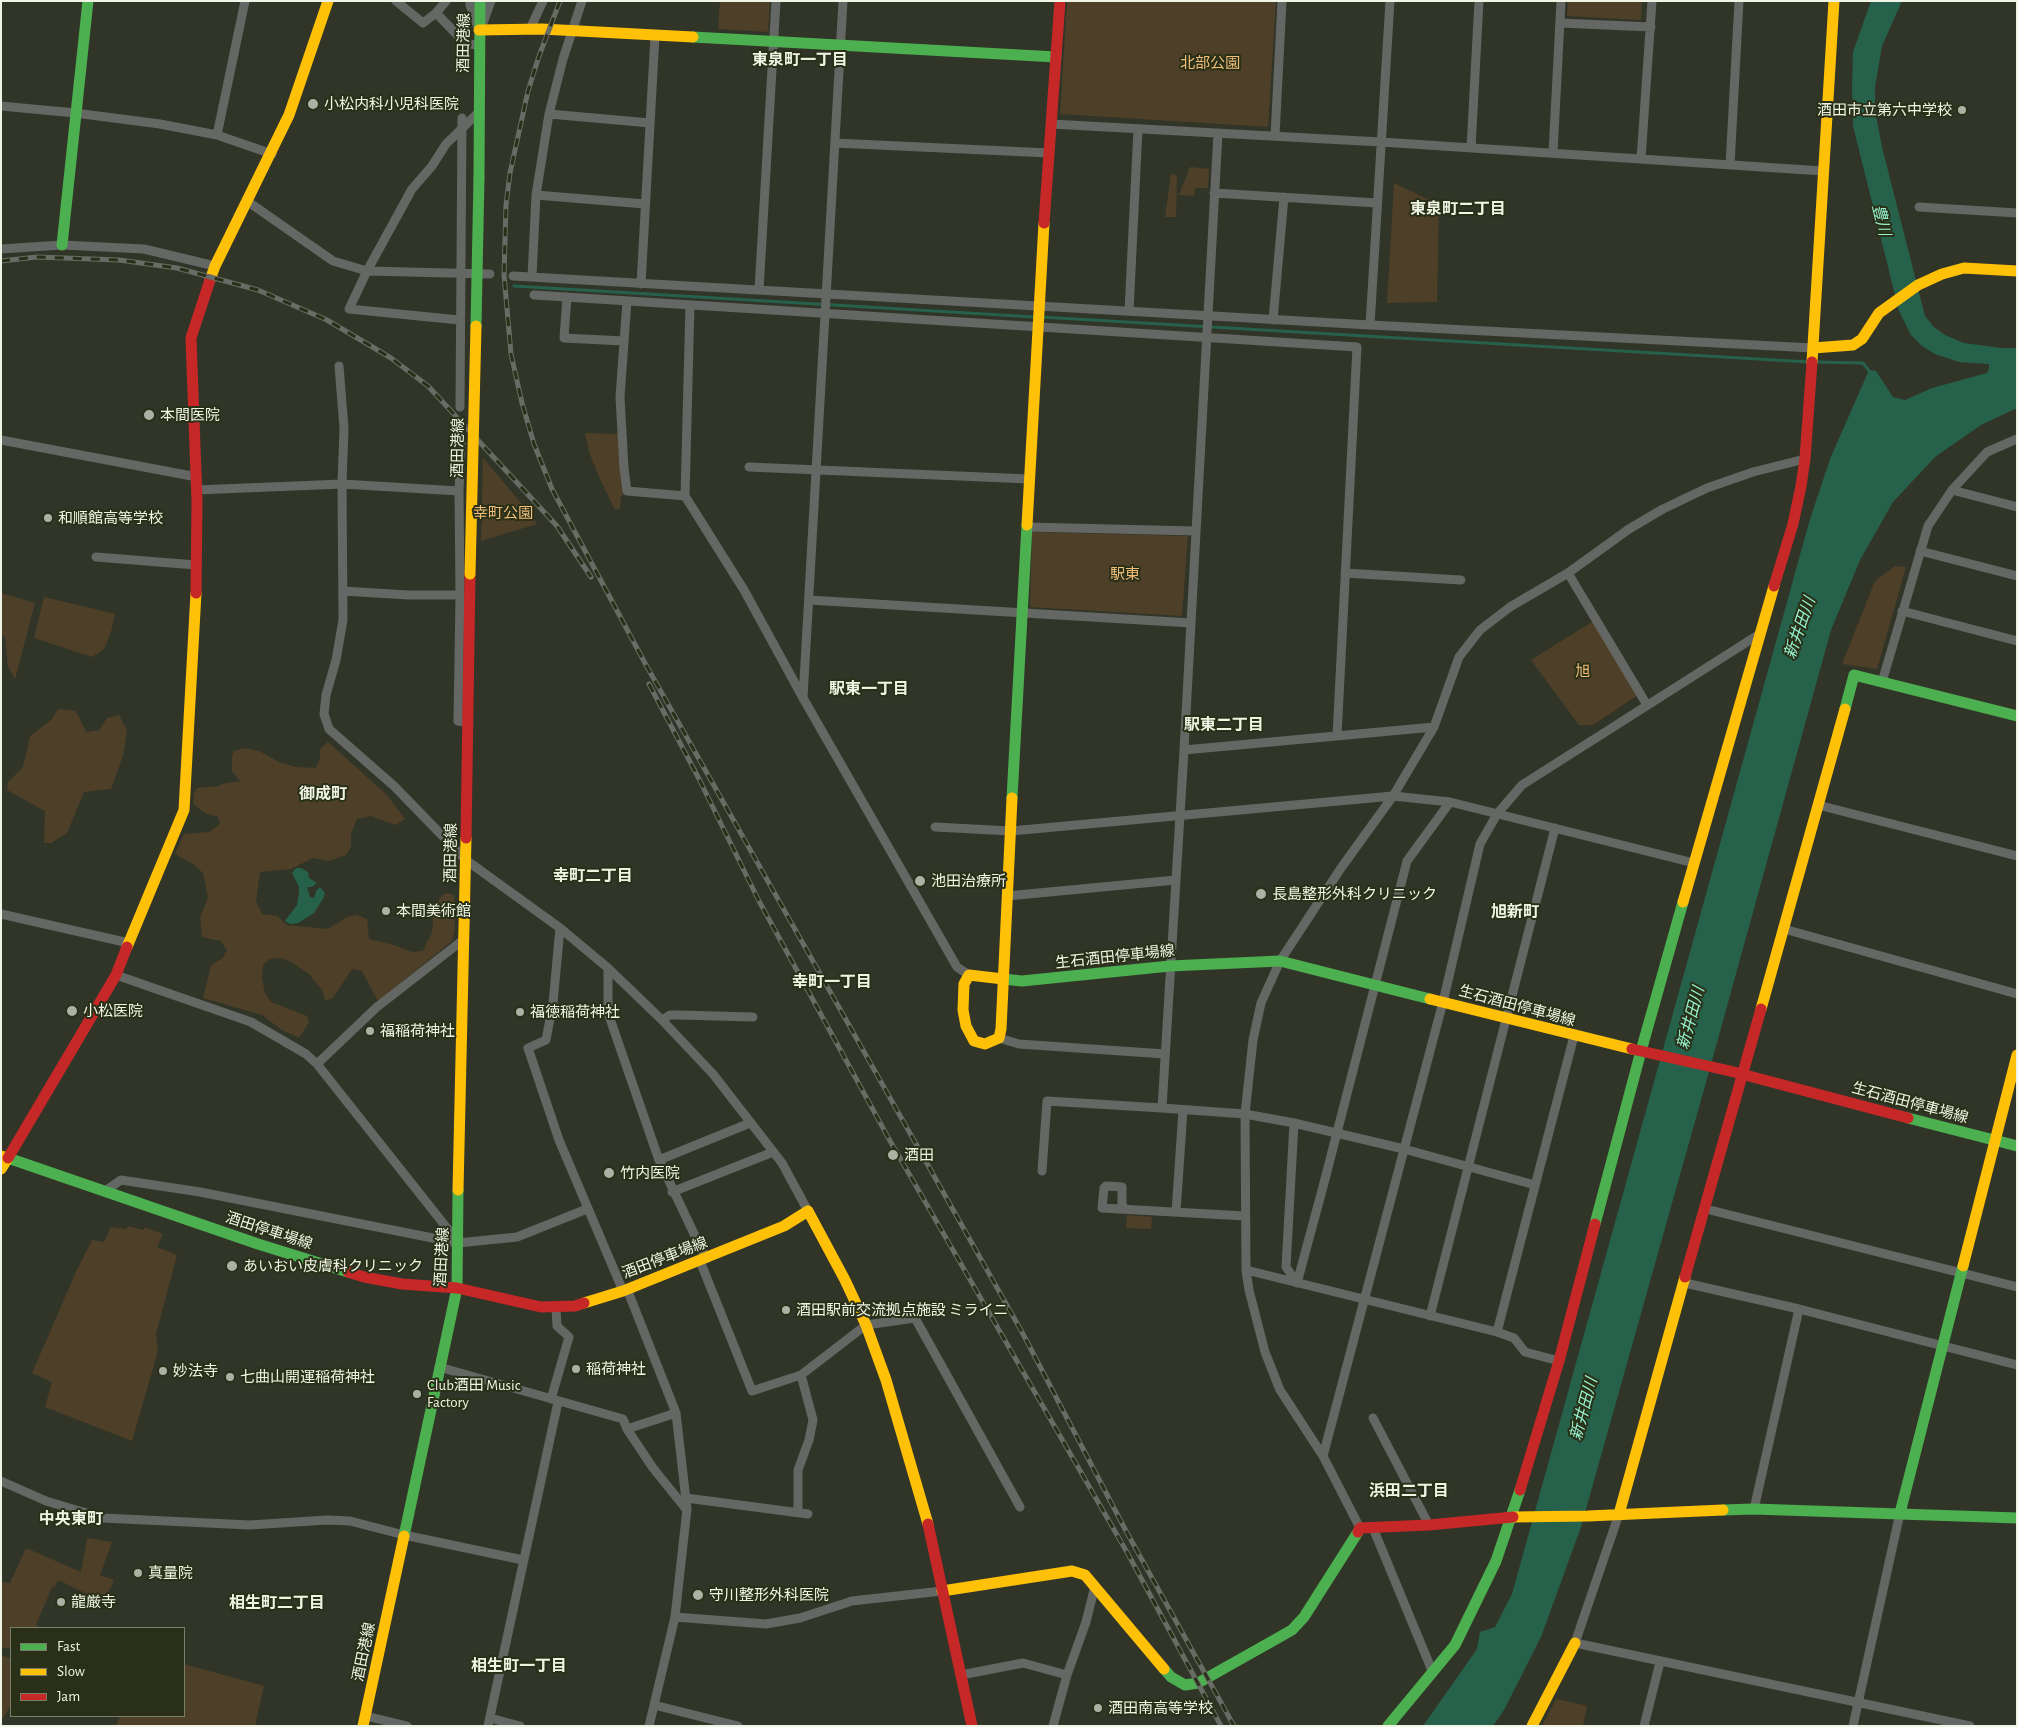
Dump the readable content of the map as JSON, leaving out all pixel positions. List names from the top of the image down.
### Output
{
  "streets": {
    "main road": ["酒田港線", "生石酒田停車場線", "酒田停車場線"]
  },
  "crossings": [
    ["酒田港線", "酒田停車場線"]
  ],
  "districts": [
    "東泉町一丁目",
    "東泉町二丁目",
    "駅東一丁目",
    "駅東二丁目",
    "御成町",
    "幸町二丁目",
    "旭新町",
    "幸町一丁目",
    "浜田二丁目",
    "中央東町",
    "相生町二丁目",
    "相生町一丁目"
  ],
  "water": ["豊川", "新井田川"],
  "parks": [
    "北部公園",
    "幸町公園",
    "駅東",
    "旭"
  ],
  "places": [
    "小松内科小児科医院",
    "酒田市立第六中学校",
    "本間医院",
    "和順館高等学校",
    "池田治療所",
    "長島整形外科クリニック",
    "本間美術館",
    "小松医院",
    "福徳稲荷神社",
    "福稲荷神社",
    "酒田",
    "竹内医院",
    "あいおい皮膚科クリニック",
    "酒田駅前交流拠点施設 ミライニ",
    "稲荷神社",
    "妙法寺",
    "七曲山開運稲荷神社",
    "Club酒田 Music Factory",
    "真量院",
    "守川整形外科医院",
    "龍厳寺",
    "酒田南高等学校"
  ],
  "legend": ["Fast", "Slow", "Jam"]
}
